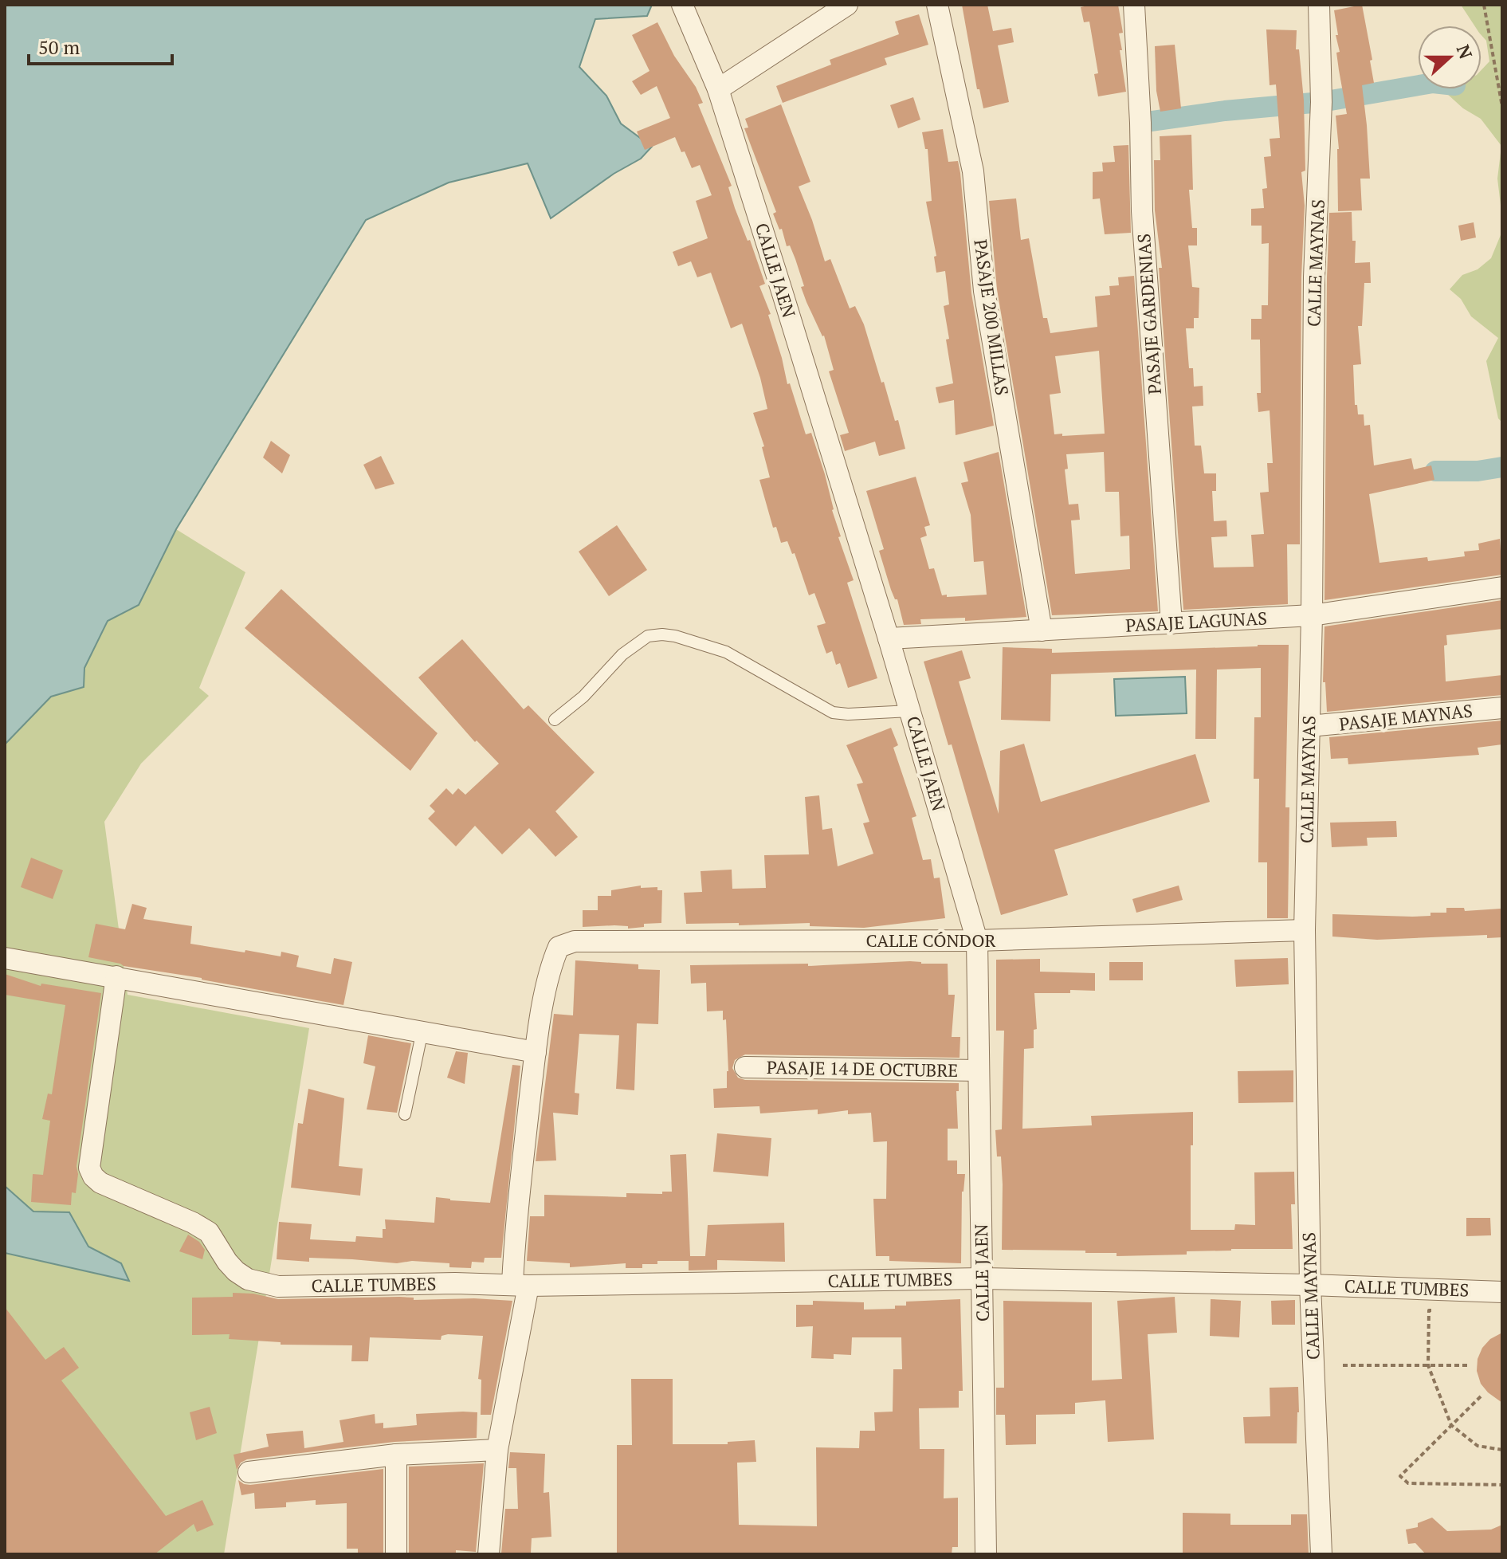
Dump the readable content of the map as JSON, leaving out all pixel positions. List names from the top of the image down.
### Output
{
  "streets": {
    "street": [
      "CALLE MAYNAS",
      "CALLE JAEN",
      "PASAJE GARDENIAS",
      "PASAJE 200 MILLAS",
      "PASAJE LAGUNAS",
      "PASAJE MAYNAS",
      "CALLE CÓNDOR",
      "PASAJE 14 DE OCTUBRE",
      "CALLE TUMBES"
    ]
  },
  "crossings": [
    ["CALLE MAYNAS", "PASAJE LAGUNAS"],
    ["CALLE MAYNAS", "PASAJE MAYNAS"],
    ["CALLE MAYNAS", "CALLE CÓNDOR"],
    ["CALLE MAYNAS", "CALLE TUMBES"],
    ["CALLE JAEN", "PASAJE LAGUNAS"],
    ["CALLE JAEN", "CALLE CÓNDOR"],
    ["CALLE JAEN", "PASAJE 14 DE OCTUBRE"],
    ["CALLE JAEN", "CALLE TUMBES"],
    ["PASAJE GARDENIAS", "PASAJE LAGUNAS"],
    ["PASAJE 200 MILLAS", "PASAJE LAGUNAS"]
  ],
  "scale_bar": "50 m",
  "north": "right"
}
